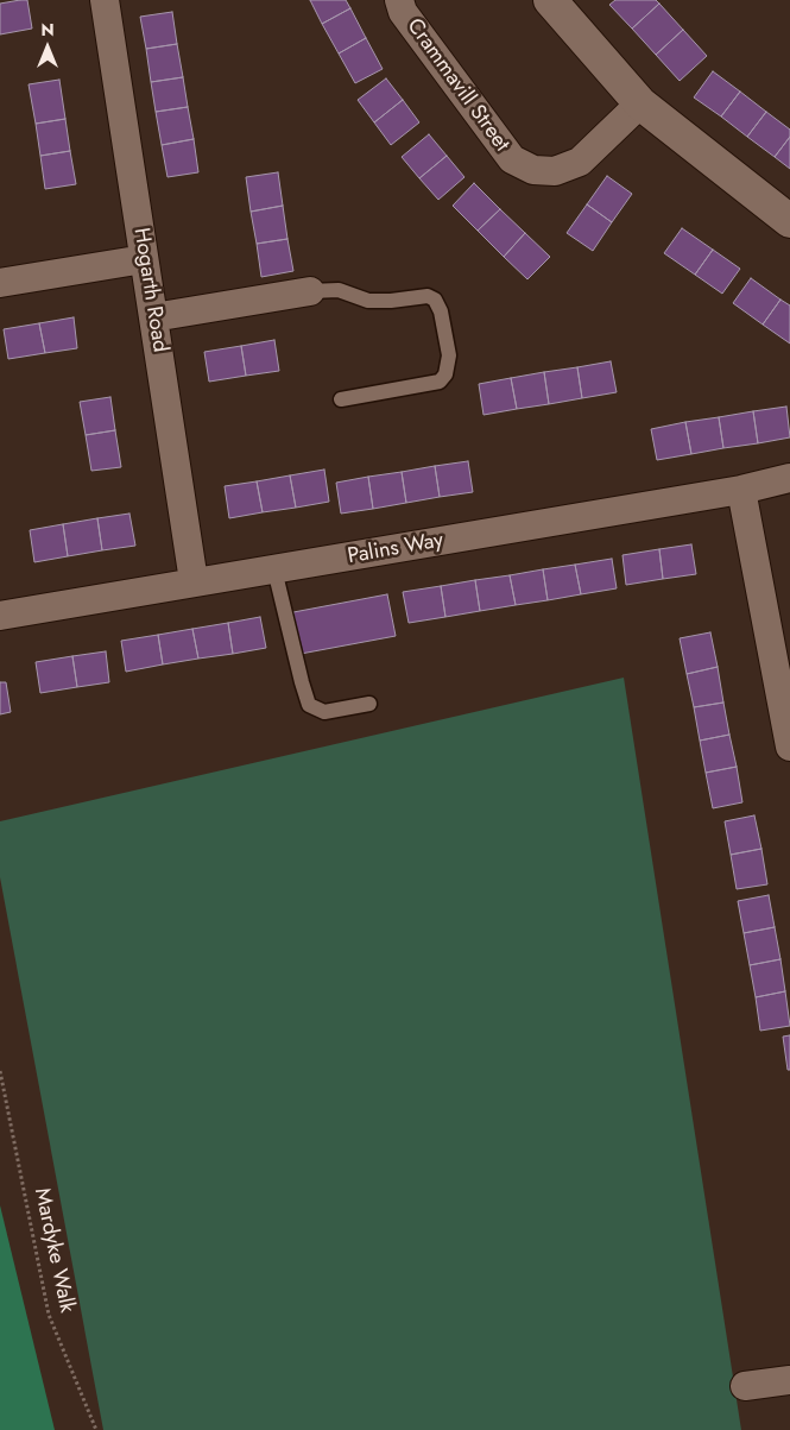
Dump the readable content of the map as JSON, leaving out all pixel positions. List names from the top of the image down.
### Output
{
  "streets": {
    "street": ["Crammavill Street", "Hogarth Road", "Palins Way"],
    "path": ["Mardyke Walk"]
  },
  "crossings": [
    ["Hogarth Road", "Palins Way"]
  ],
  "north": "top"
}
